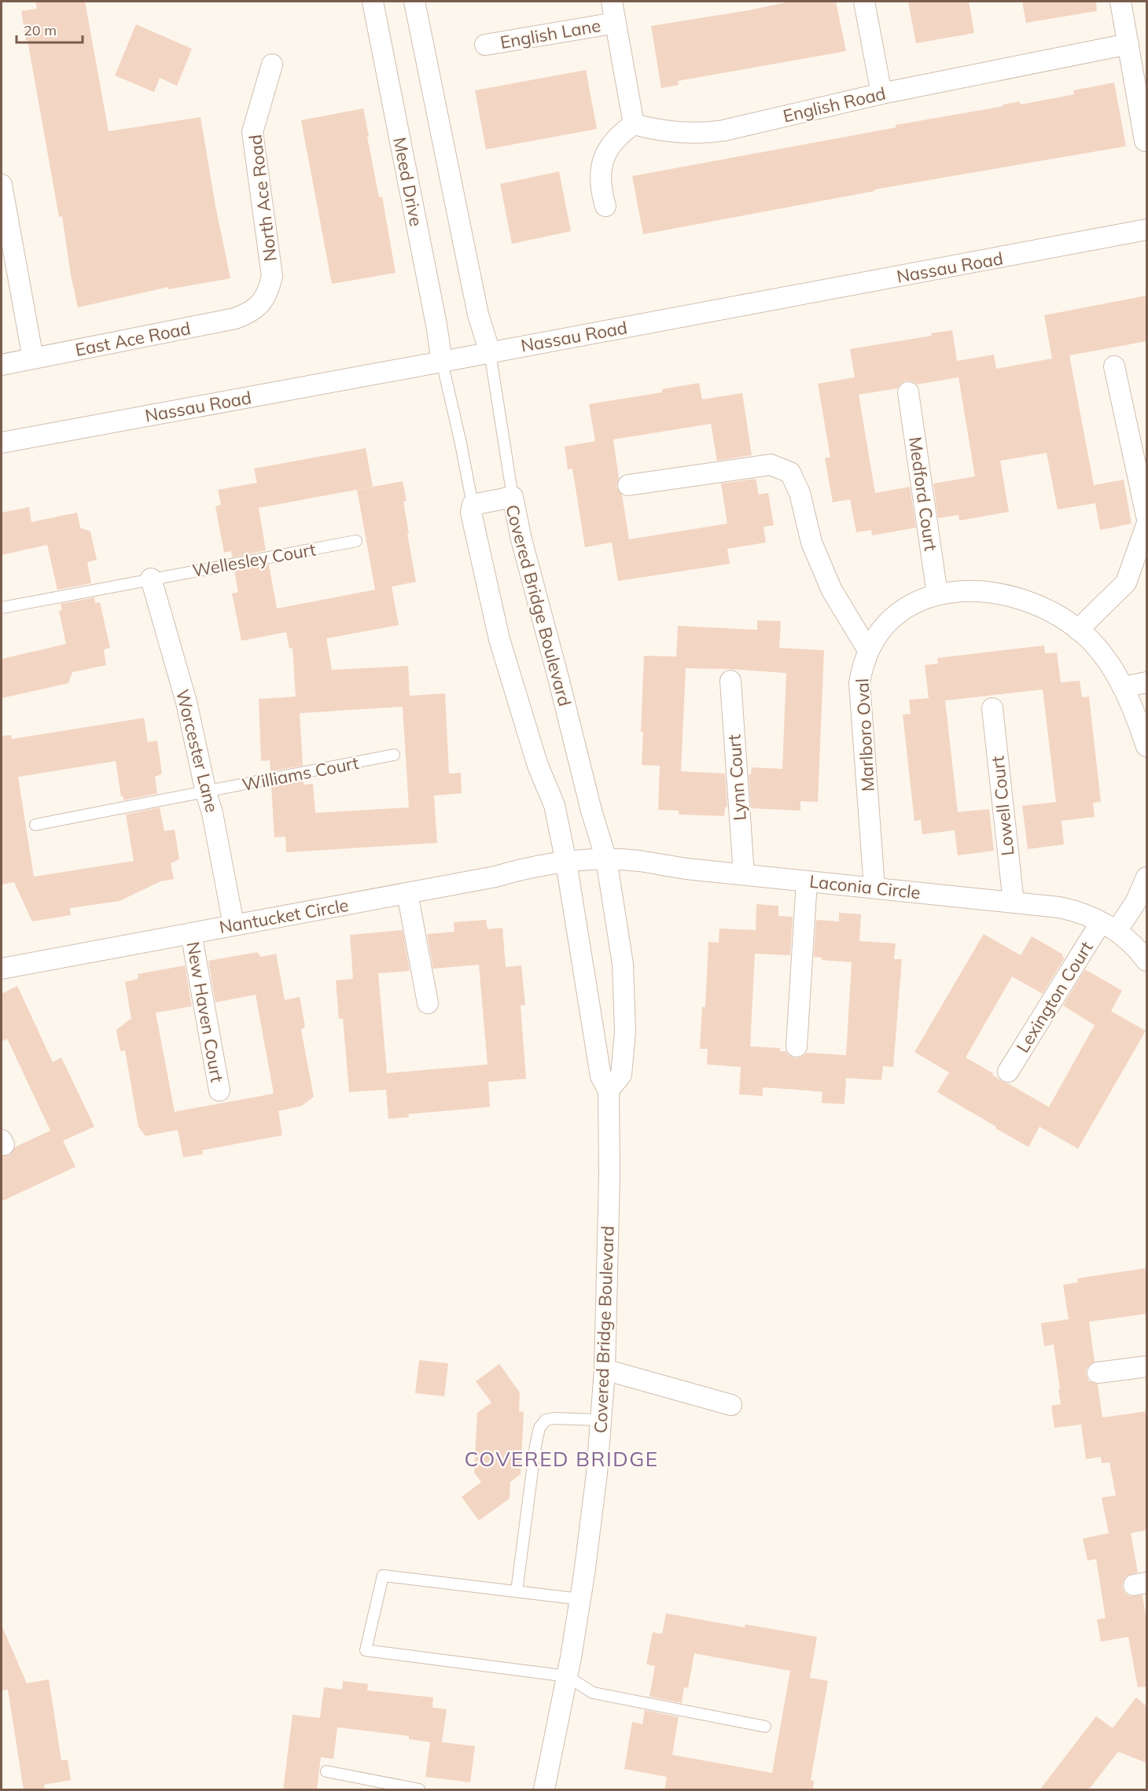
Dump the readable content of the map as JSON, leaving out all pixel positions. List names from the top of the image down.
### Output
{
  "streets": {
    "street": [
      "English Lane",
      "English Road",
      "Meed Drive",
      "North Ace Road",
      "Nassau Road",
      "East Ace Road",
      "Medford Court",
      "Covered Bridge Boulevard",
      "Marlboro Oval",
      "Worcester Lane",
      "Lynn Court",
      "Lowell Court",
      "Laconia Circle",
      "Nantucket Circle",
      "Lexington Court",
      "New Haven Court"
    ],
    "lane": ["Wellesley Court", "Williams Court"]
  },
  "crossings": [
    ["Meed Drive", "Nassau Road"],
    ["North Ace Road", "East Ace Road"],
    ["Medford Court", "Marlboro Oval"],
    ["Wellesley Court", "Worcester Lane"],
    ["Covered Bridge Boulevard", "Laconia Circle"],
    ["Covered Bridge Boulevard", "Nantucket Circle"],
    ["Marlboro Oval", "Laconia Circle"],
    ["Worcester Lane", "Williams Court"],
    ["Worcester Lane", "Nantucket Circle"],
    ["Lynn Court", "Laconia Circle"],
    ["Lowell Court", "Laconia Circle"],
    ["Laconia Circle", "Nantucket Circle"],
    ["Laconia Circle", "Lexington Court"],
    ["Nantucket Circle", "New Haven Court"]
  ],
  "districts": ["COVERED BRIDGE"],
  "scale_bar": "20 m"
}
